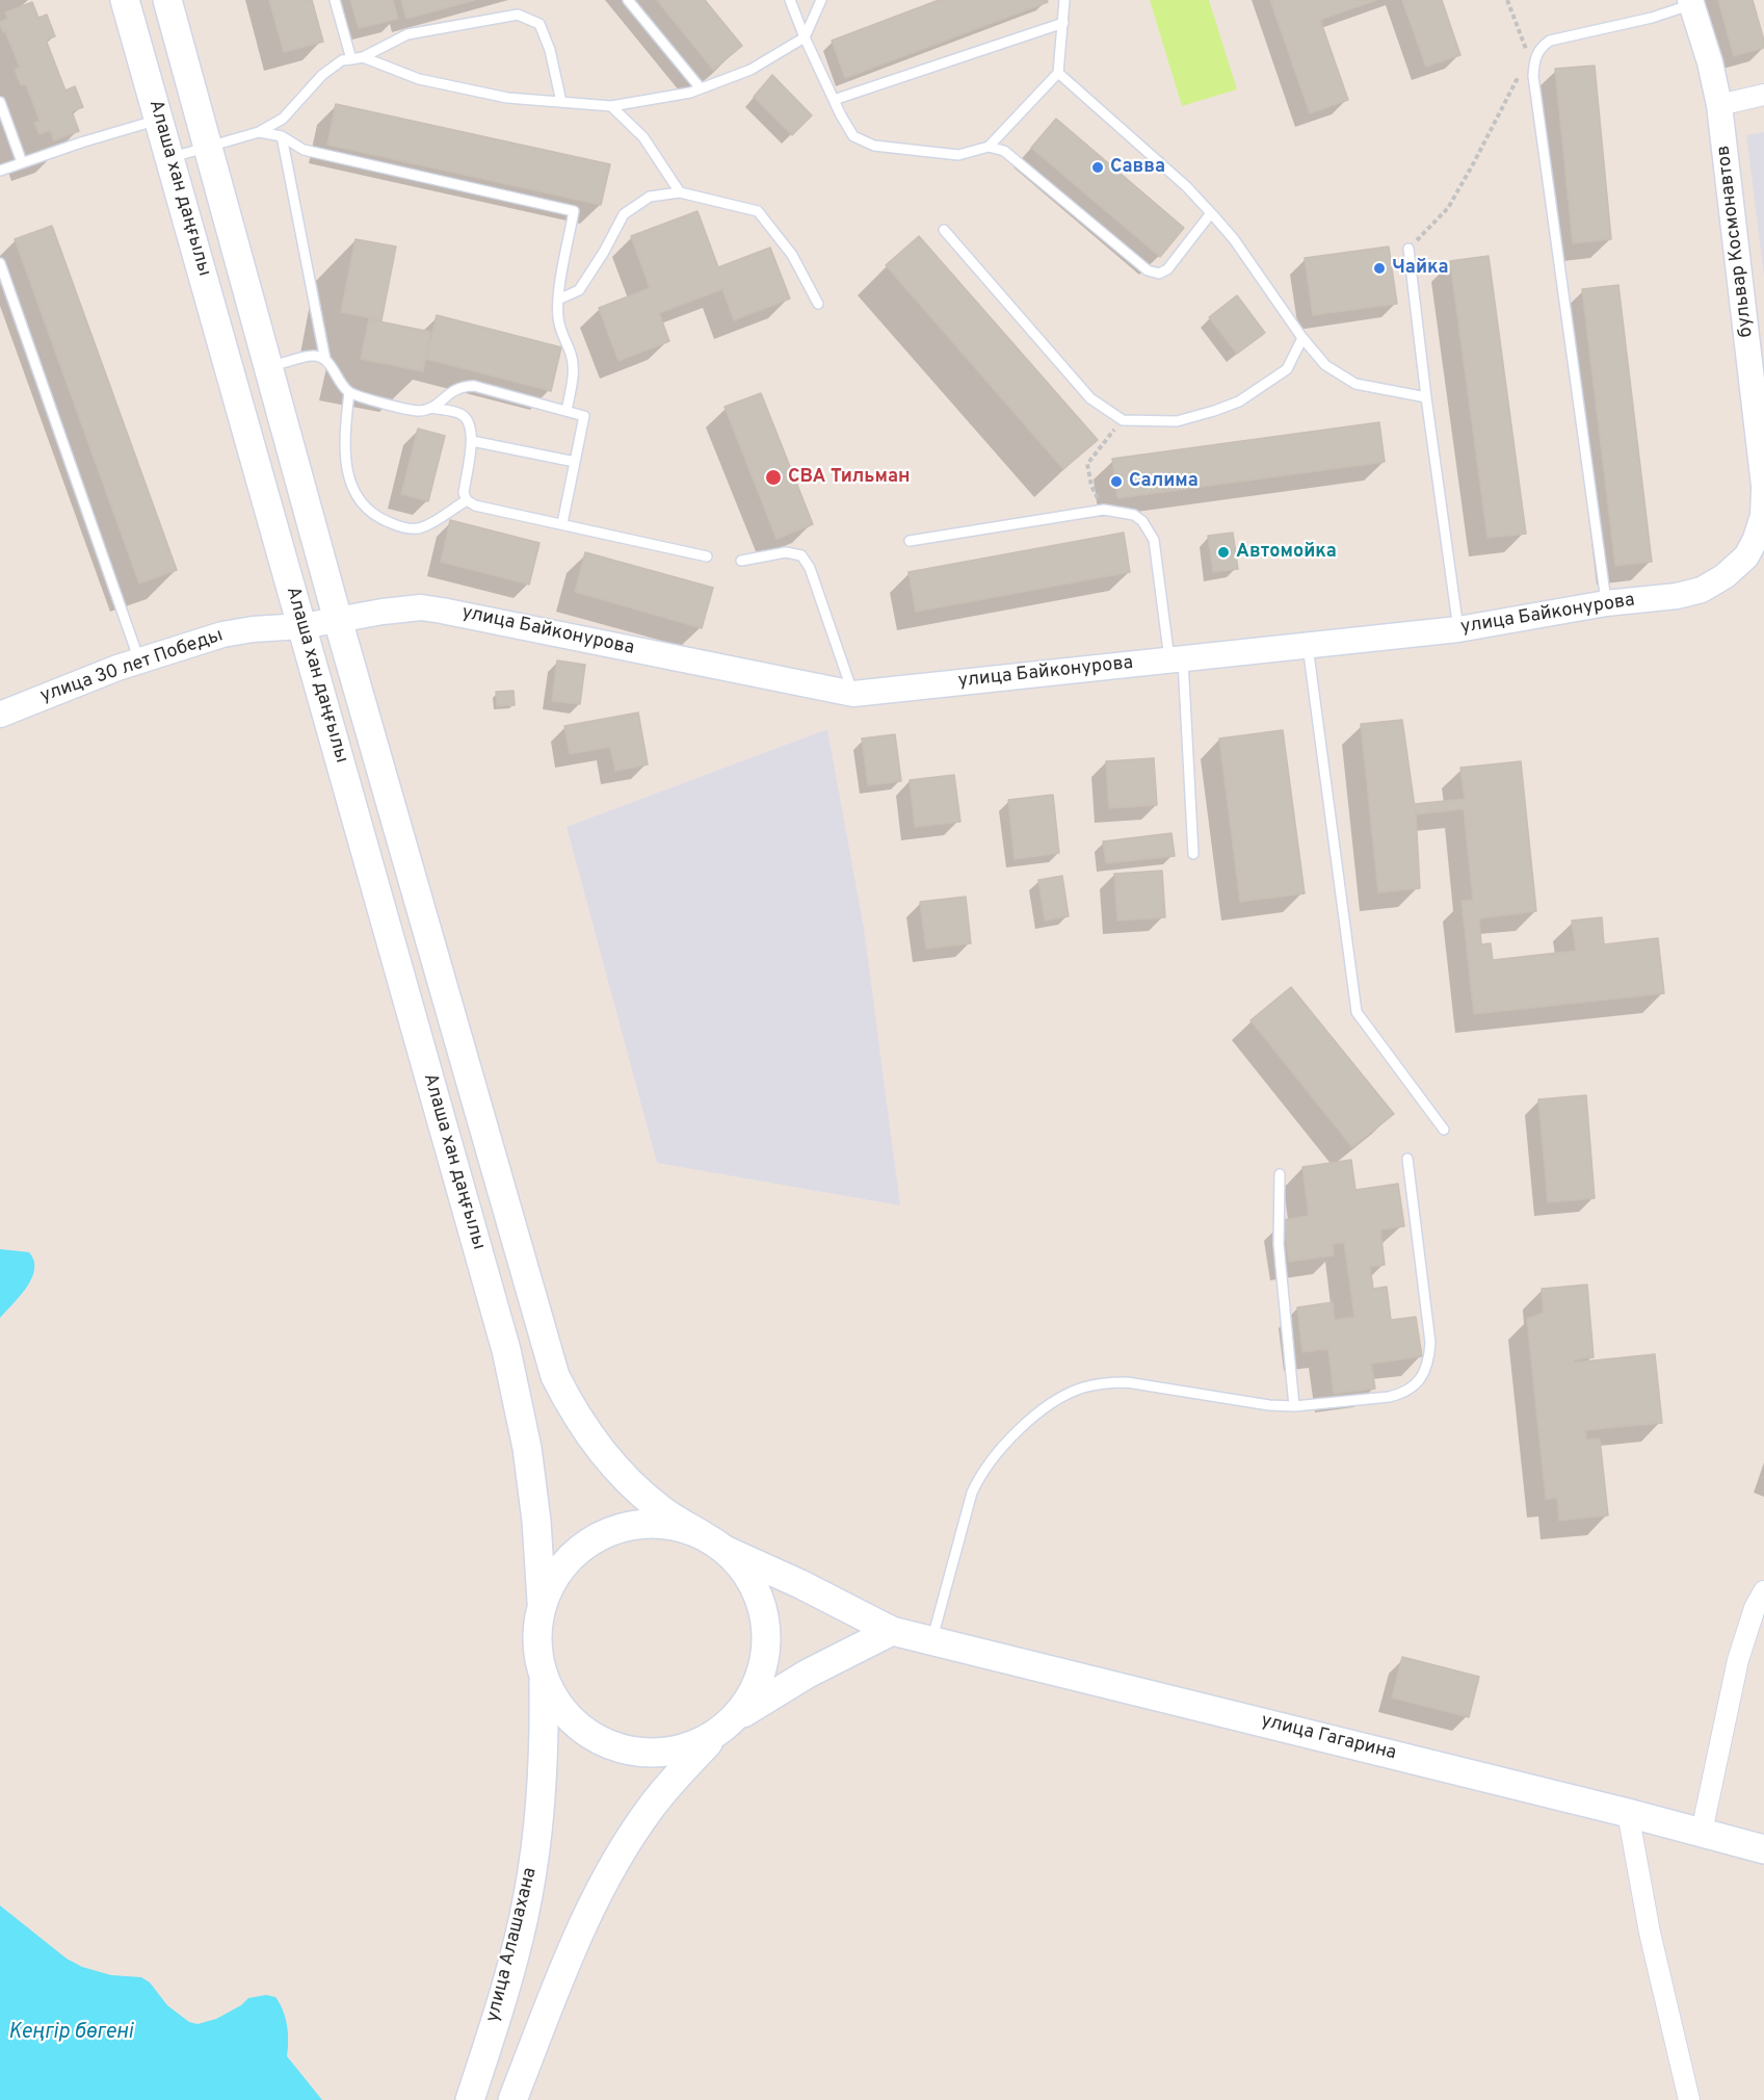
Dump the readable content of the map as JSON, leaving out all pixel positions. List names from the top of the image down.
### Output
{
  "streets": {
    "main road": ["Алаша хан даңғылы", "улица Гагарина", "улица Алашахана"],
    "street": ["бульвар Космонавтов", "улица Байконурова", "улица 30 лет Победы"]
  },
  "crossings": [
    ["Алаша хан даңғылы", "улица Байконурова"],
    ["Алаша хан даңғылы", "улица 30 лет Победы"],
    ["Алаша хан даңғылы", "улица Гагарина"],
    ["бульвар Космонавтов", "улица Байконурова"],
    ["улица Байконурова", "улица 30 лет Победы"]
  ],
  "water": ["Кеңгір бөгені"],
  "places": [
    "Савва",
    "Чайка",
    "СВА Тильман",
    "Салима",
    "Автомойка"
  ]
}
